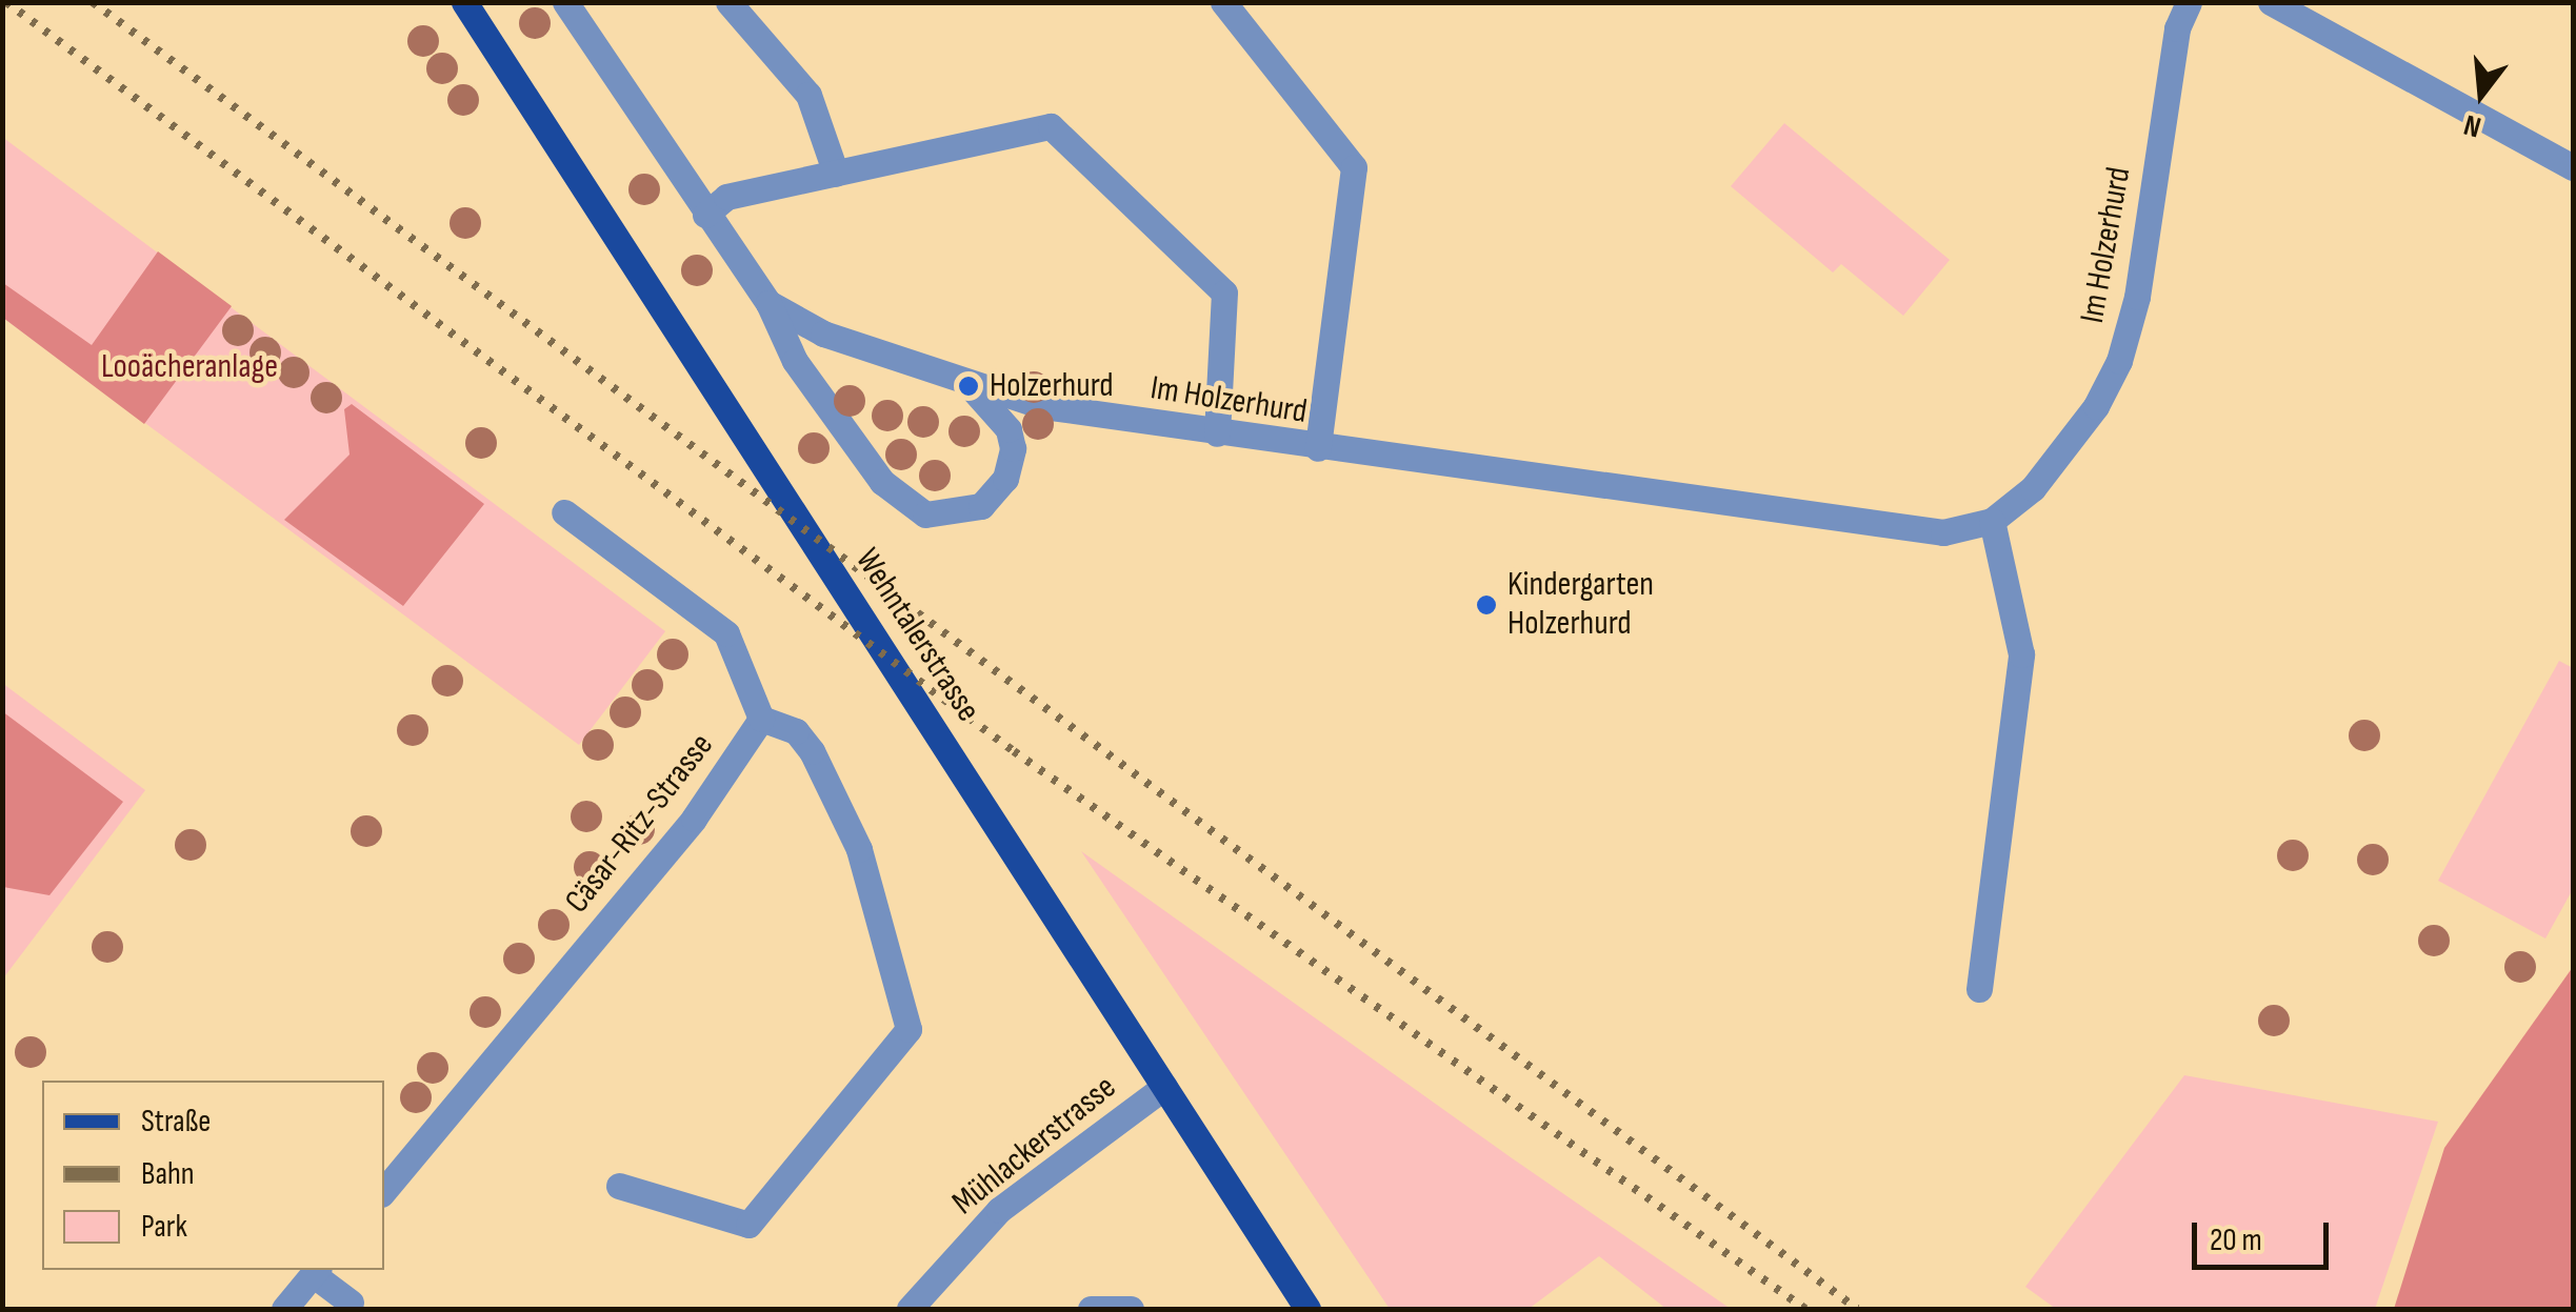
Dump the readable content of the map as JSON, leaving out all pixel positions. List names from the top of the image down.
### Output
{
  "streets": {
    "main road": ["Wehntalerstrasse"],
    "street": ["Im Holzerhurd", "Cäsar-Ritz-Strasse", "Mühlackerstrasse"]
  },
  "crossings": [
    ["Wehntalerstrasse", "Mühlackerstrasse"]
  ],
  "parks": ["Looächeranlage"],
  "places": ["Holzerhurd", "Kindergarten Holzerhurd"],
  "legend": ["Straße", "Bahn", "Park"],
  "scale_bar": "20 m",
  "north": "bottom"
}
